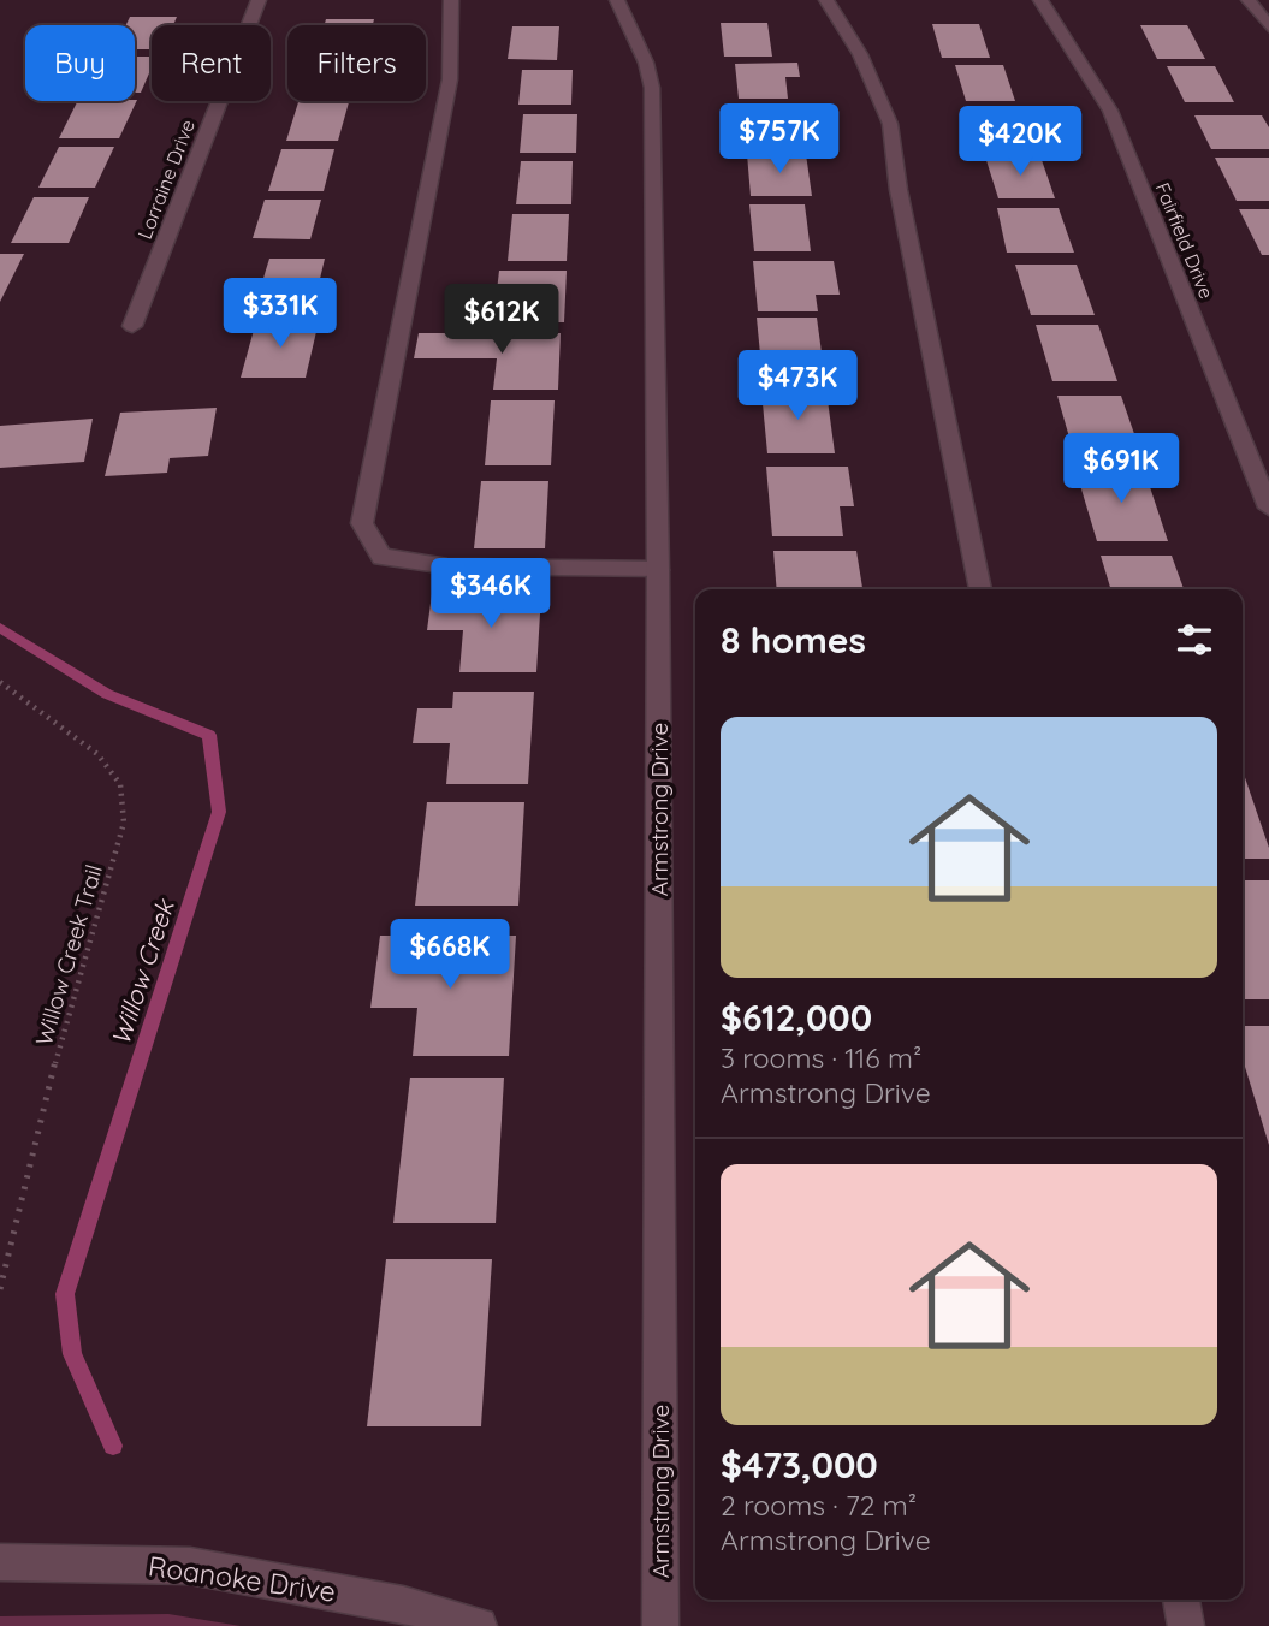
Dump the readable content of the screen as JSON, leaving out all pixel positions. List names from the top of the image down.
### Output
{
  "streets": {
    "street": [
      "Lorraine Drive",
      "Fairfield Drive",
      "Armstrong Drive",
      "Roanoke Drive"
    ],
    "path": ["Willow Creek Trail"]
  },
  "water": ["Willow Creek"],
  "page": {
    "chip": ["Buy", "Rent", "Filters"],
    "price": [
      "$757K",
      "$420K",
      "$331K",
      "$612K",
      "$473K",
      "$691K",
      "$346K",
      "$668K"
    ],
    "heading": "8 homes",
    "list": [
      {
        "name": "$612,000",
        "note": "3 rooms · 116 m² · Armstrong Drive"
      },
      {
        "name": "$473,000",
        "note": "2 rooms · 72 m² · Armstrong Drive"
      }
    ]
  }
}
